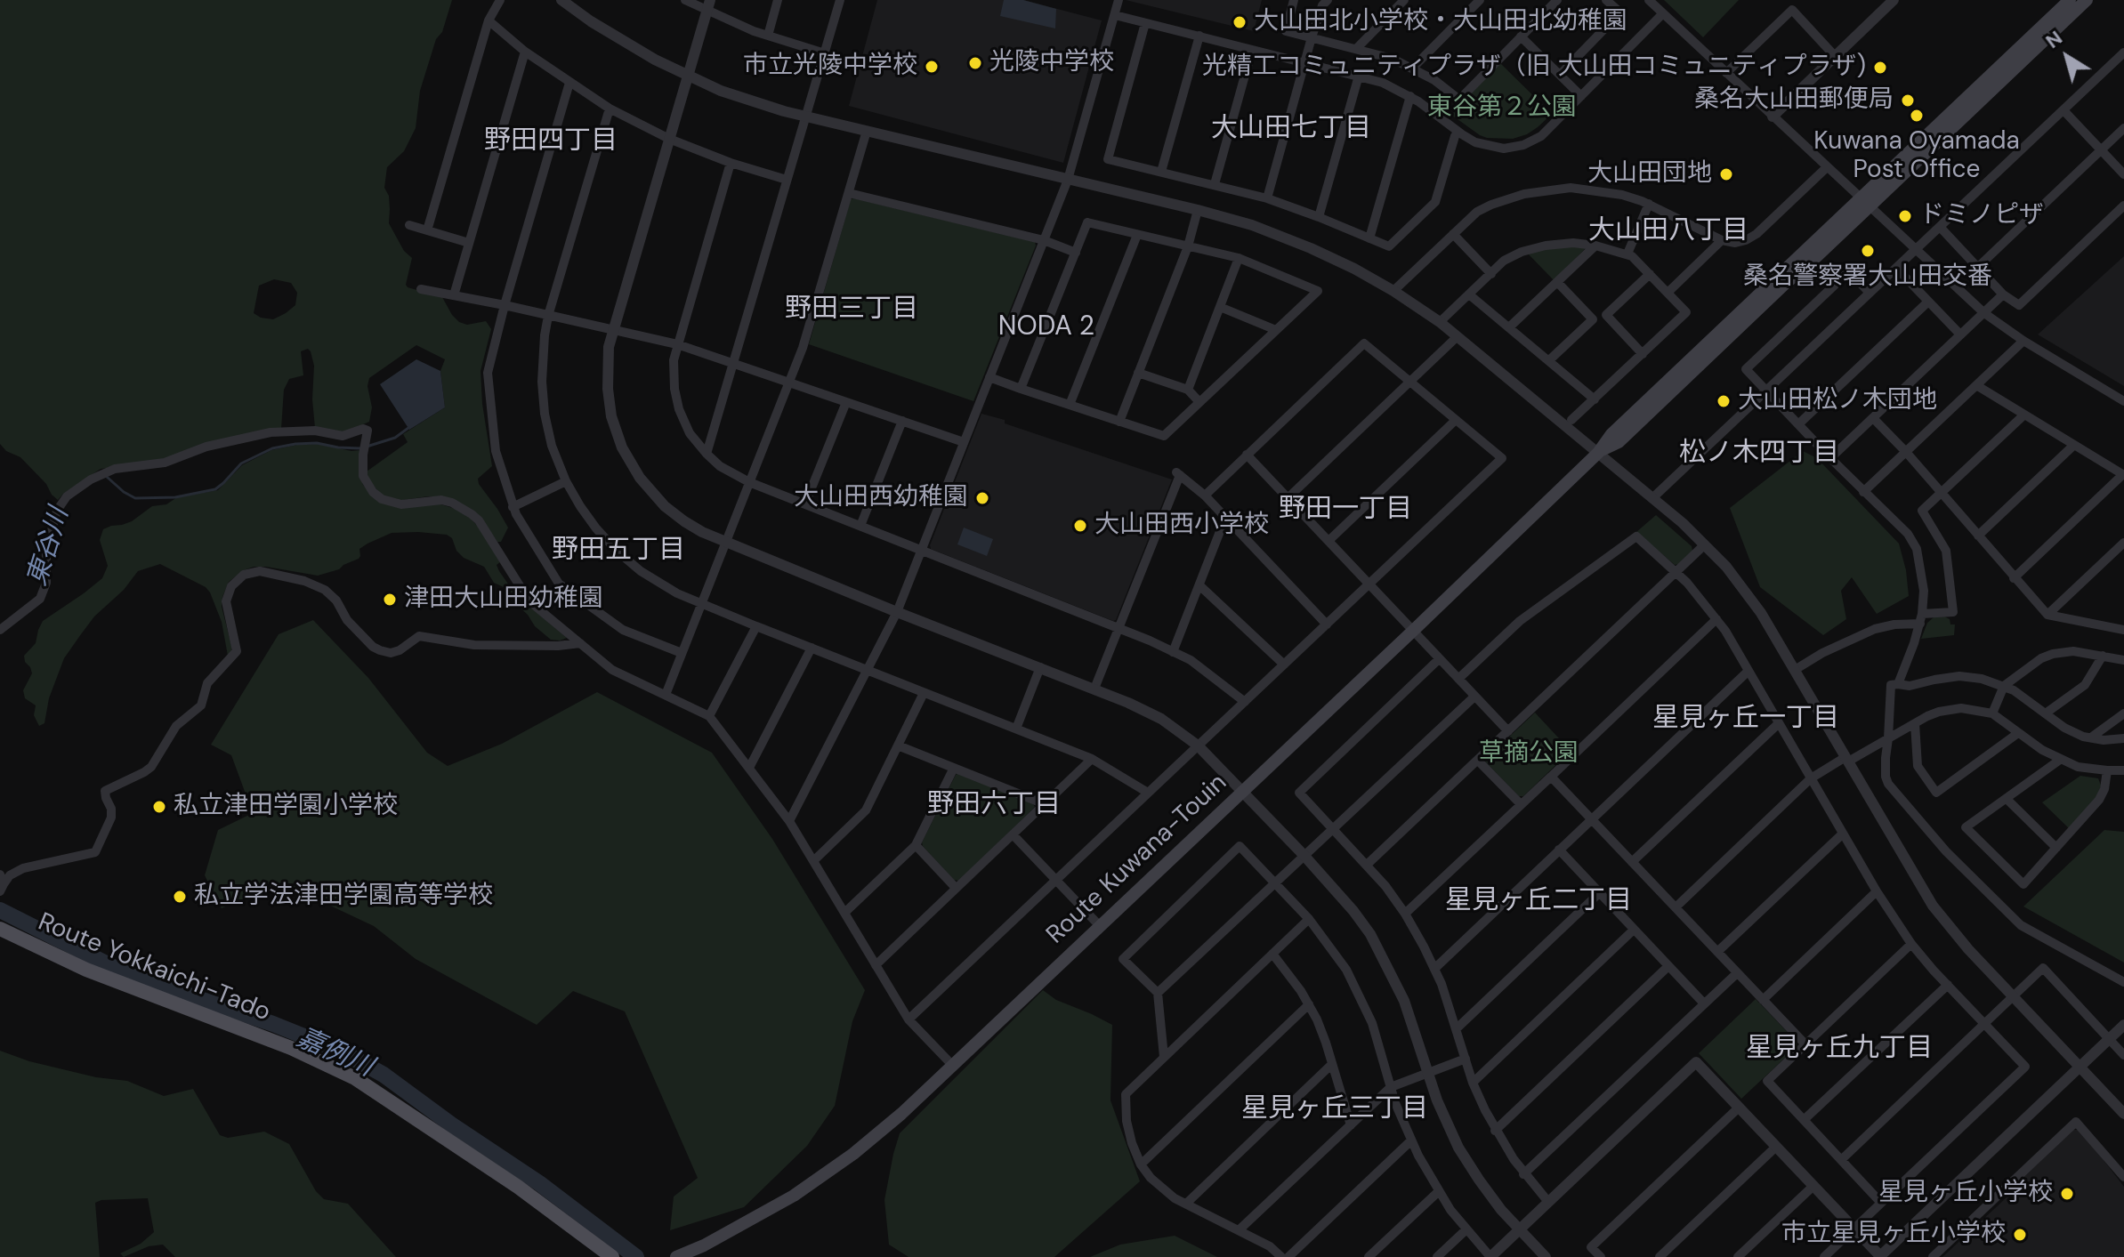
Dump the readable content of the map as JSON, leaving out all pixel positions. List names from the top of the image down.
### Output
{
  "streets": {
    "main road": ["Route Kuwana-Touin", "Route Yokkaichi-Tado"]
  },
  "districts": [
    "大山田七丁目",
    "野田四丁目",
    "大山田八丁目",
    "野田三丁目",
    "NODA 2",
    "松ノ木四丁目",
    "野田一丁目",
    "野田五丁目",
    "星見ヶ丘一丁目",
    "野田六丁目",
    "星見ヶ丘二丁目",
    "星見ヶ丘九丁目",
    "星見ヶ丘三丁目"
  ],
  "water": ["東谷川", "嘉例川"],
  "parks": ["東谷第２公園", "草摘公園"],
  "places": [
    "大山田北小学校・大山田北幼稚園",
    "光陵中学校",
    "市立光陵中学校",
    "光精工コミュニティプラザ（旧 大山田コミュニティプラザ)",
    "桑名大山田郵便局",
    "Kuwana Oyamada Post Office",
    "大山田団地",
    "ドミノピザ",
    "桑名警察署大山田交番",
    "大山田松ノ木団地",
    "大山田西幼稚園",
    "大山田西小学校",
    "津田大山田幼稚園",
    "私立津田学園小学校",
    "私立学法津田学園高等学校",
    "星見ヶ丘小学校",
    "市立星見ヶ丘小学校"
  ],
  "north": "top left"
}
